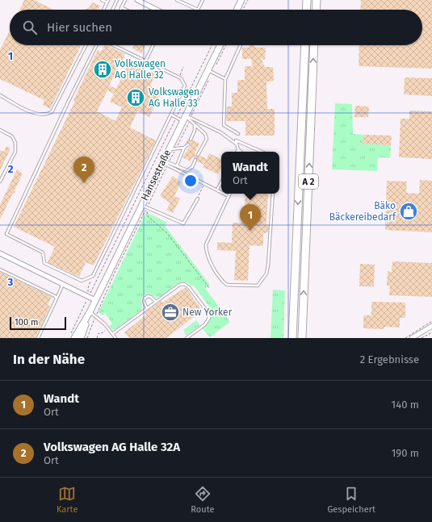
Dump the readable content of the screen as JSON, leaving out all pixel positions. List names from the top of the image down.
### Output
{
  "streets": {
    "highway": ["A 2"],
    "main road": ["Hansestraße"]
  },
  "places": {
    "building": ["Volkswagen AG Halle 32", "Volkswagen AG Halle 33"],
    "shop": ["Bäko Bäckereibedarf"],
    "office": ["New Yorker"]
  },
  "scale_bar": "100 m",
  "page": {
    "search": "Hier suchen",
    "popup": ["Wandt", "Ort"],
    "pins": ["2", "1"],
    "scale": "100 m",
    "heading": ["In der Nähe", "2 Ergebnisse"],
    "list": [
      {
        "mark": "1",
        "name": "Wandt",
        "note": "Ort",
        "value": "140 m"
      },
      {
        "mark": "2",
        "name": "Volkswagen AG Halle 32A",
        "note": "Ort",
        "value": "190 m"
      }
    ],
    "nav": ["Karte", "Route", "Gespeichert"]
  },
  "grid": {
    "rows": ["1", "2", "3"]
  }
}
